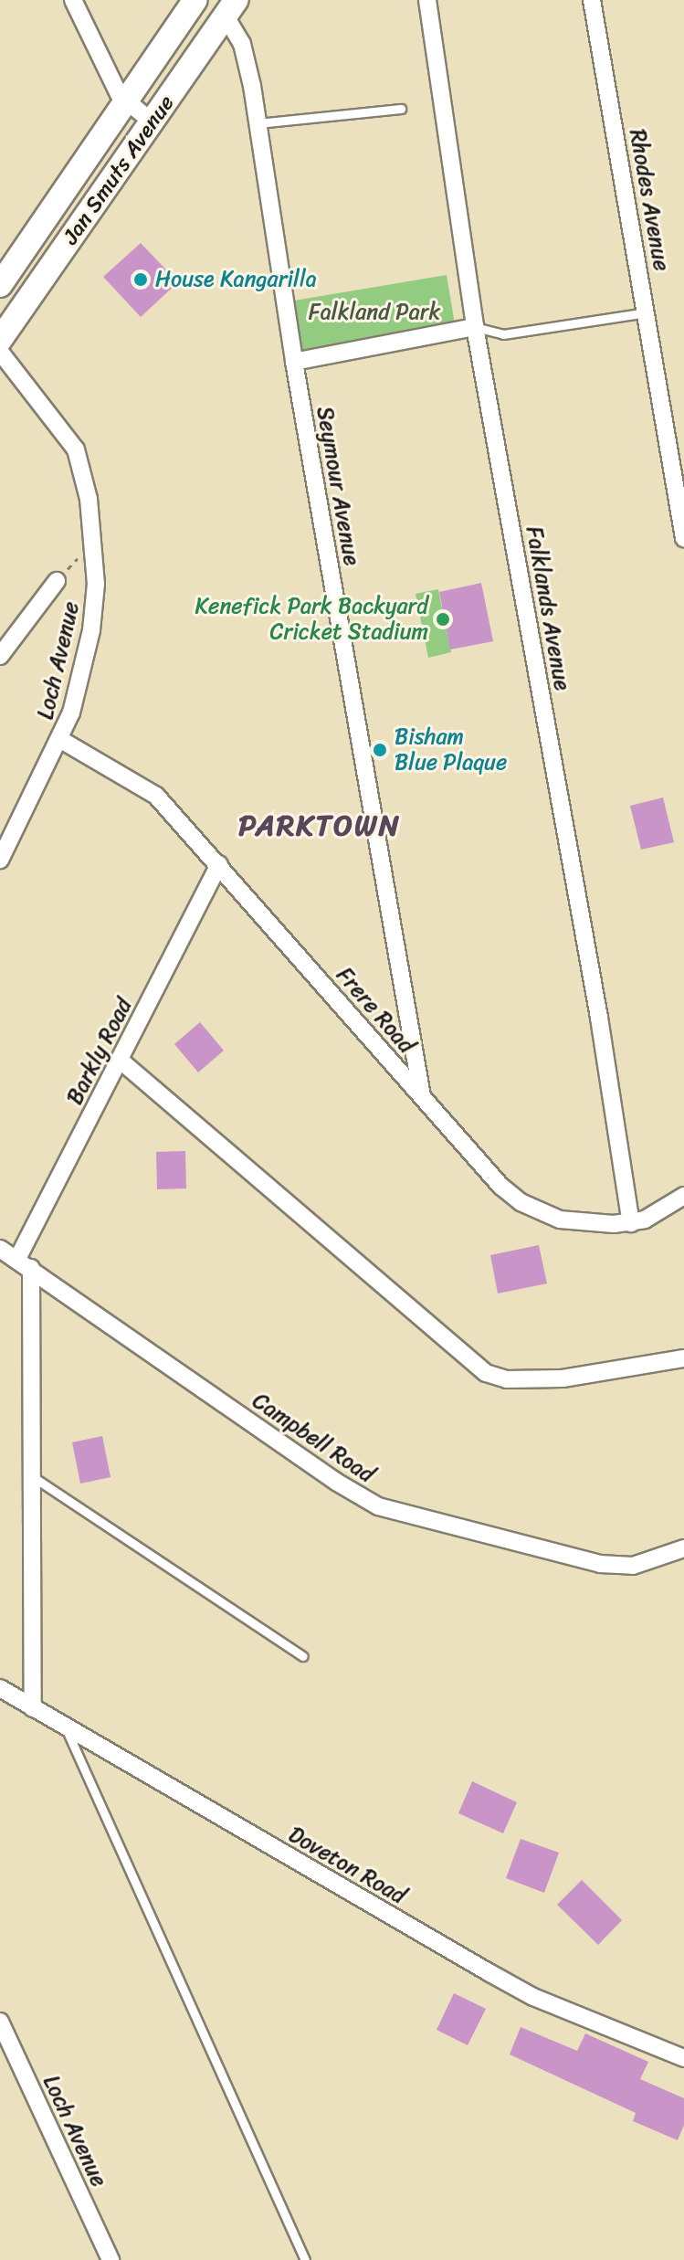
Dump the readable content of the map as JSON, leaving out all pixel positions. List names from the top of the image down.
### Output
{
  "streets": {
    "main road": ["Jan Smuts Avenue"],
    "street": [
      "Rhodes Avenue",
      "Seymour Avenue",
      "Falklands Avenue",
      "Loch Avenue",
      "Frere Road",
      "Barkly Road",
      "Campbell Road",
      "Doveton Road"
    ]
  },
  "crossings": [
    ["Jan Smuts Avenue", "Seymour Avenue"],
    ["Seymour Avenue", "Frere Road"],
    ["Falklands Avenue", "Frere Road"],
    ["Loch Avenue", "Frere Road"],
    ["Frere Road", "Barkly Road"],
    ["Barkly Road", "Campbell Road"],
    ["Barkly Road", "Doveton Road"]
  ],
  "districts": ["PARKTOWN"],
  "parks": ["Falkland Park"],
  "places": ["House Kangarilla", "Kenefick Park Backyard Cricket Stadium", "Bisham Blue Plaque"]
}
